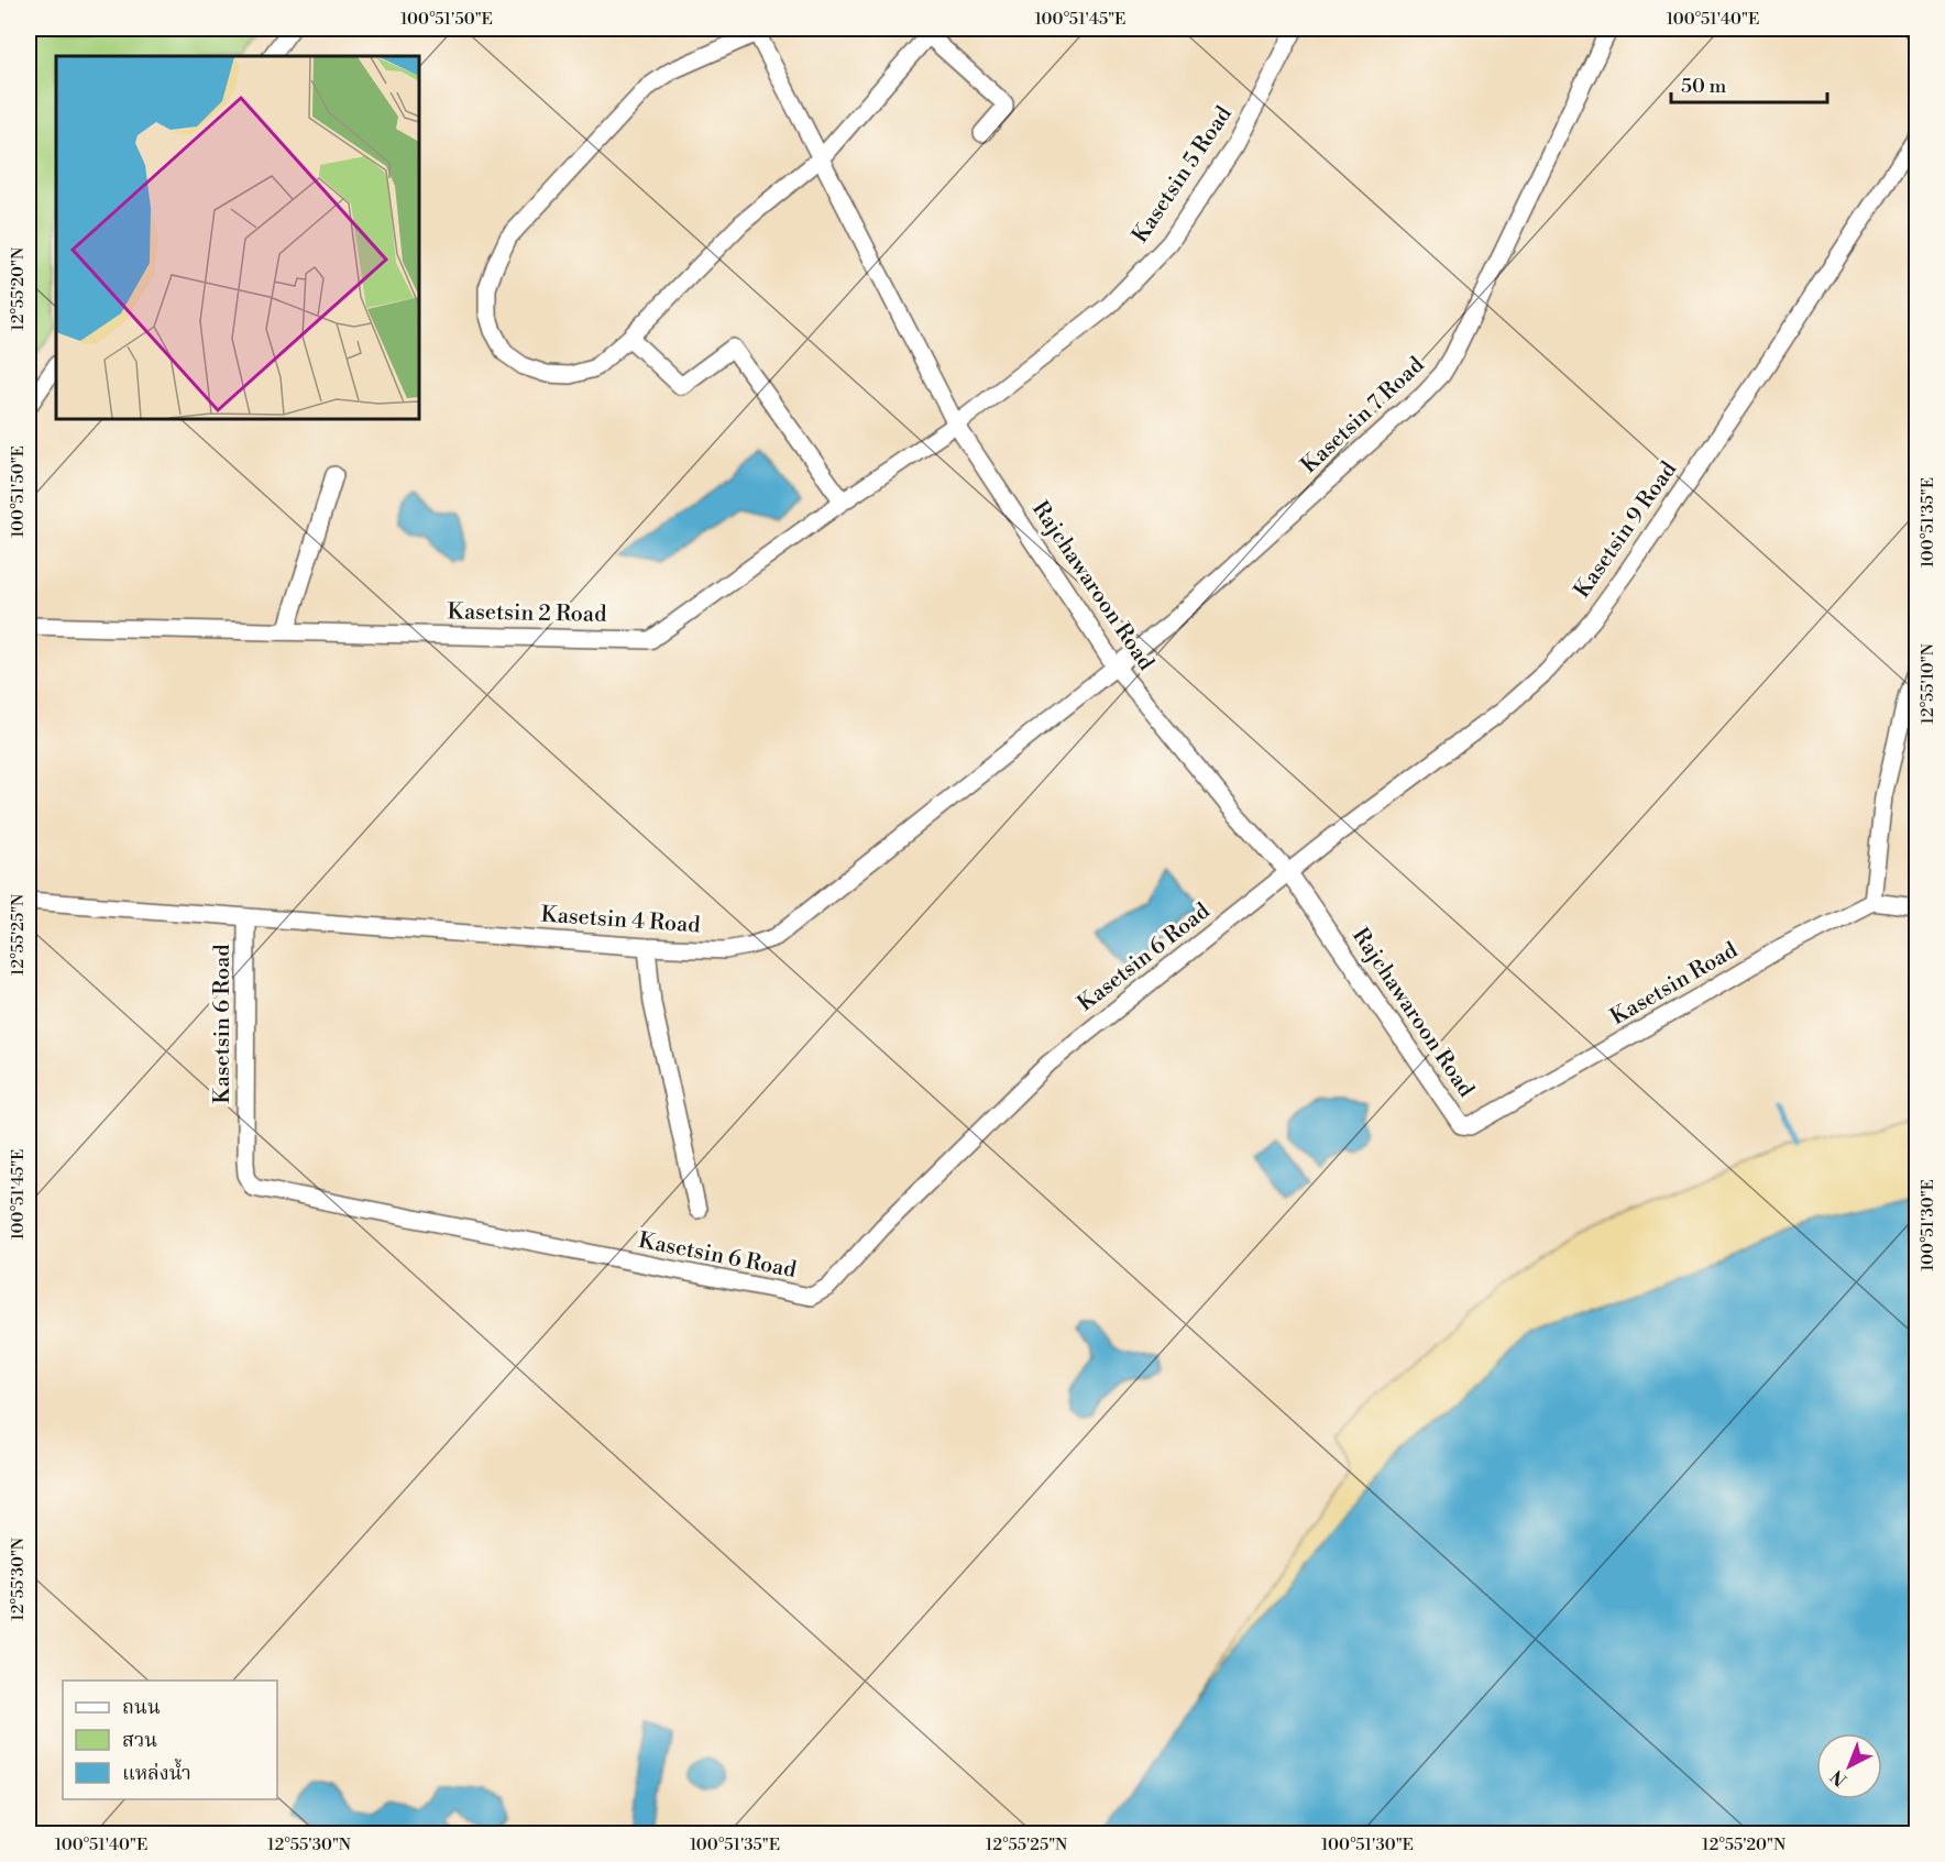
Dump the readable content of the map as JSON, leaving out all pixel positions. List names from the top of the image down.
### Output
{
  "streets": {
    "street": [
      "Kasetsin 5 Road",
      "Kasetsin 7 Road",
      "Kasetsin 9 Road",
      "Rajchawaroon Road",
      "Kasetsin 2 Road",
      "Kasetsin 4 Road",
      "Kasetsin 6 Road",
      "Kasetsin Road"
    ]
  },
  "crossings": [
    ["Kasetsin 5 Road", "Rajchawaroon Road"],
    ["Kasetsin 5 Road", "Kasetsin 2 Road"],
    ["Kasetsin 7 Road", "Rajchawaroon Road"],
    ["Kasetsin 7 Road", "Kasetsin 4 Road"],
    ["Kasetsin 9 Road", "Rajchawaroon Road"],
    ["Kasetsin 9 Road", "Kasetsin 6 Road"],
    ["Rajchawaroon Road", "Kasetsin 2 Road"],
    ["Rajchawaroon Road", "Kasetsin 4 Road"],
    ["Rajchawaroon Road", "Kasetsin 6 Road"],
    ["Rajchawaroon Road", "Kasetsin Road"],
    ["Kasetsin 4 Road", "Kasetsin 6 Road"]
  ],
  "legend": ["ถนน", "สวน", "แหล่งน้ำ"],
  "scale_bar": "50 m",
  "north": "bottom left",
  "coordinates": [
    "100°51'50\"E",
    "100°51'45\"E",
    "100°51'40\"E",
    "12°55'20\"N",
    "100°51'35\"E",
    "12°55'10\"N",
    "12°55'25\"N",
    "100°51'30\"E",
    "12°55'30\"N"
  ]
}
